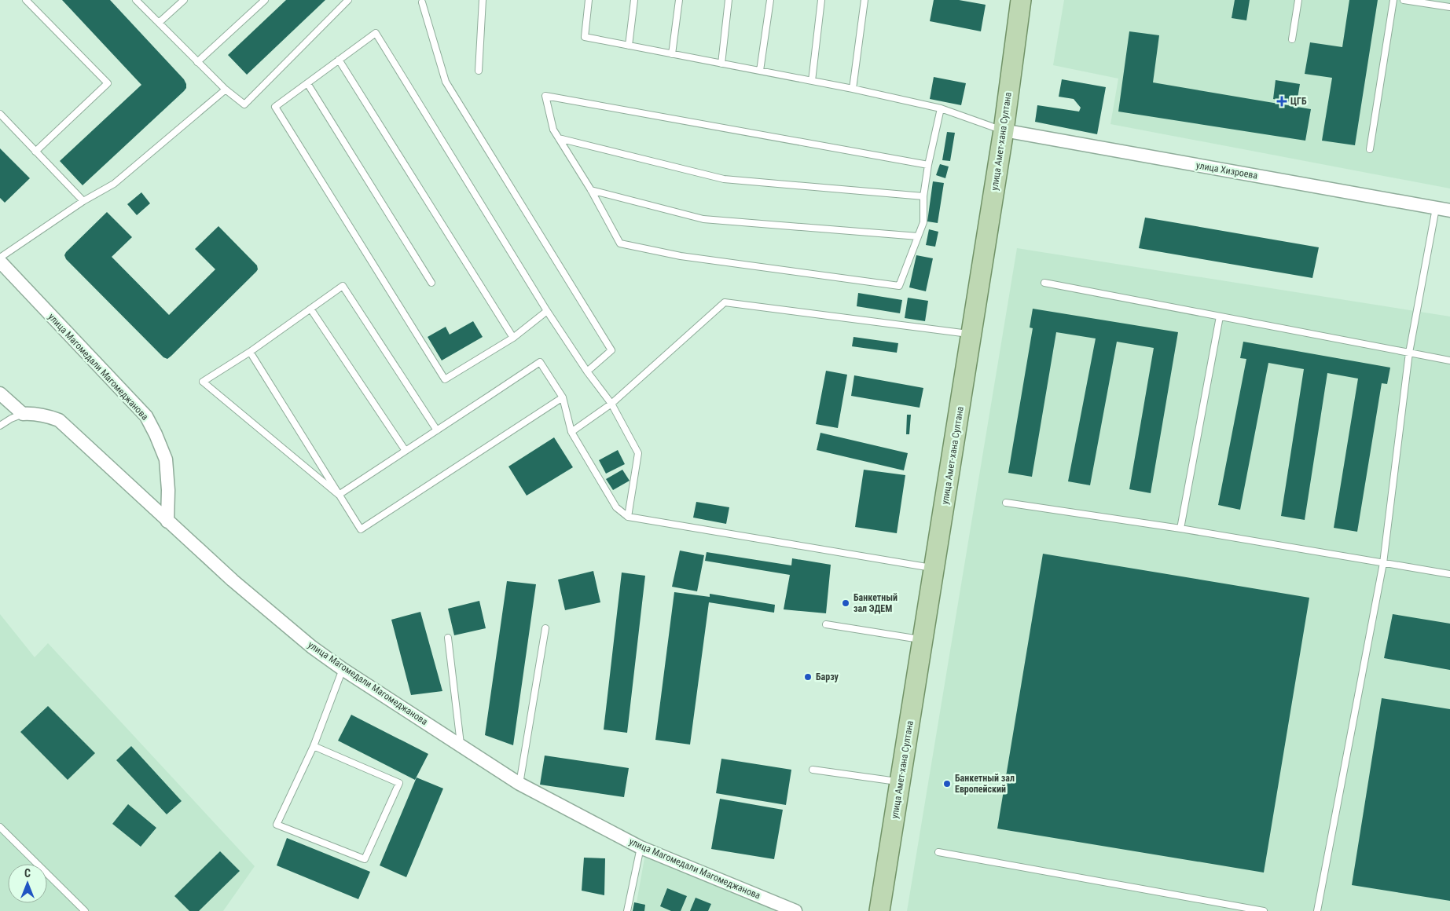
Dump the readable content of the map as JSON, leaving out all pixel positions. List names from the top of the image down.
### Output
{
  "streets": {
    "main road": ["улица Амет-хана Султана"],
    "street": ["улица Хизроева", "улица Магомедали Магомеджановa"]
  },
  "crossings": [
    ["улица Амет-хана Султана", "улица Хизроева"]
  ],
  "places": {
    "health": ["ЦГБ"],
    "other": ["Банкетный зал ЭДЕМ", "Барзу", "Банкетный зал Европейский"]
  },
  "north": "top"
}
